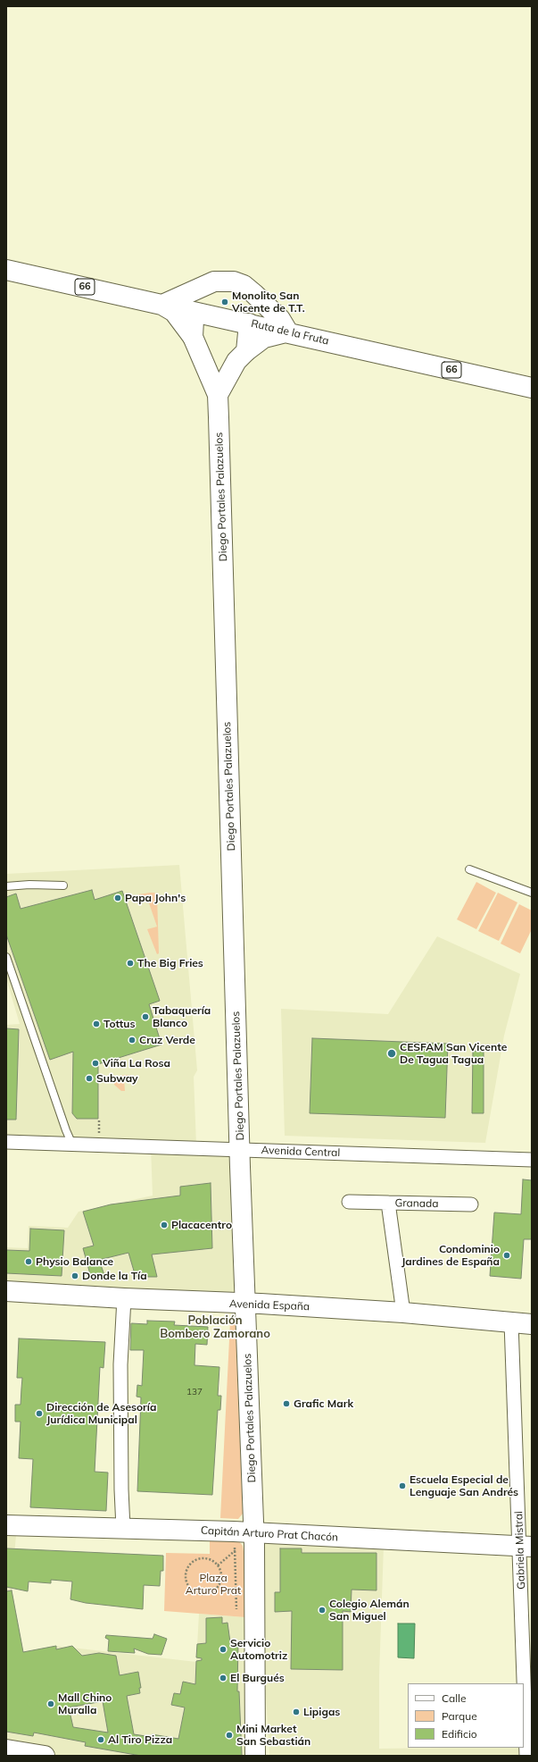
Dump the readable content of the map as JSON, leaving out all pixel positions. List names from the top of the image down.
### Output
{
  "streets": {
    "main road": [
      "66",
      "Ruta de la Fruta",
      "Diego Portales Palazuelos",
      "Avenida España",
      "Capitán Arturo Prat Chacón"
    ],
    "street": ["Avenida Central", "Granada", "Gabriela Mistral"]
  },
  "crossings": [
    ["Diego Portales Palazuelos", "Avenida Central"],
    ["Diego Portales Palazuelos", "Avenida España"],
    ["Diego Portales Palazuelos", "Capitán Arturo Prat Chacón"],
    ["Granada", "Avenida España"],
    ["Avenida España", "Gabriela Mistral"],
    ["Capitán Arturo Prat Chacón", "Gabriela Mistral"]
  ],
  "districts": ["Población Bombero Zamorano"],
  "parks": ["Plaza Arturo Prat"],
  "places": [
    "Monolito San Vicente de T.T.",
    "Papa John's",
    "The Big Fries",
    "Tabaquería Blanco",
    "Tottus",
    "Cruz Verde",
    "CESFAM San Vicente De Tagua Tagua",
    "Viña La Rosa",
    "Subway",
    "Placacentro",
    "Condominio Jardines de España",
    "Physio Balance",
    "Donde la Tía",
    "Grafic Mark",
    "Dirección de Asesoría Jurídica Municipal",
    "Escuela Especial de Lenguaje San Andrés",
    "Colegio Alemán San Miguel",
    "Servicio Automotriz",
    "El Burgués",
    "Mall Chino Muralla",
    "Lipigas",
    "Mini Market San Sebastián",
    "Al Tiro Pizza"
  ],
  "house_numbers": ["137"],
  "legend": ["Calle", "Parque", "Edificio"]
}
